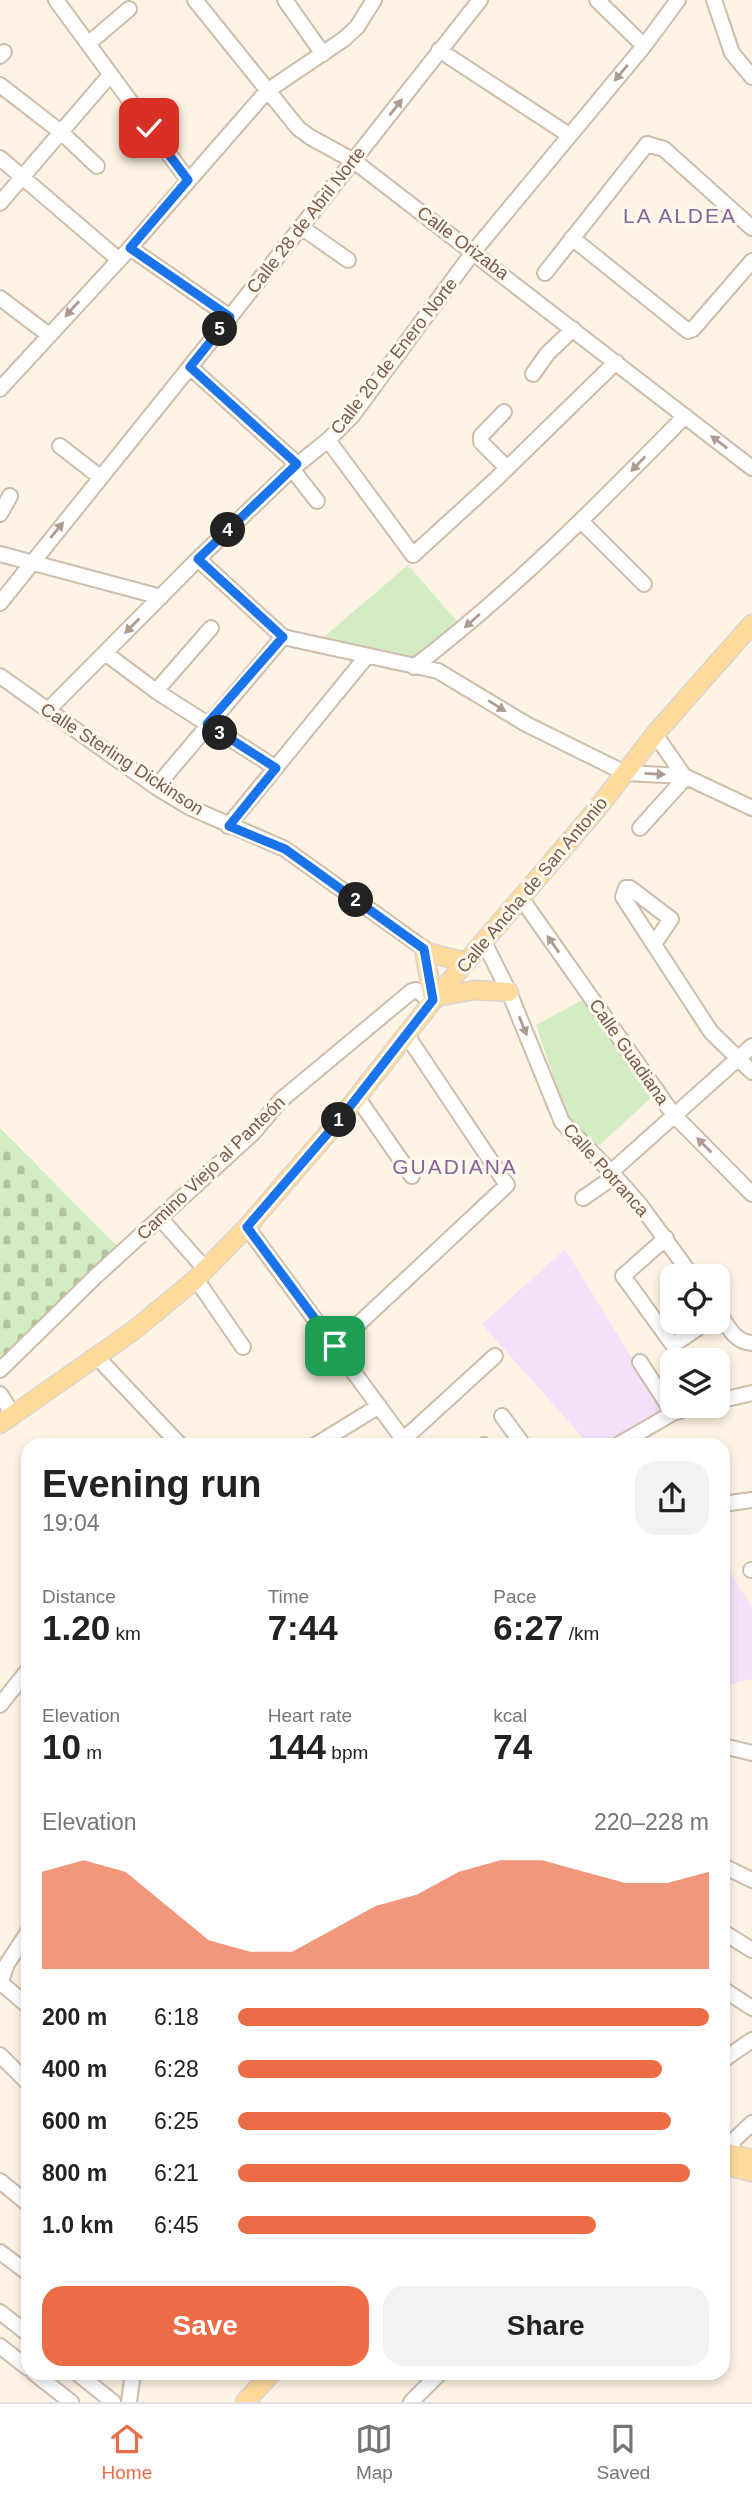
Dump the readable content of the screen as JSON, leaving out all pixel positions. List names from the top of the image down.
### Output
{
  "streets": {
    "main road": ["Calle Ancha de San Antonio"],
    "street": [
      "Calle 28 de Abril Norte",
      "Calle Orizaba",
      "Calle 20 de Enero Norte",
      "Calle Sterling Dickinson",
      "Calle Guadiana",
      "Camino Viejo al Panteón",
      "Calle Potranca"
    ]
  },
  "crossings": [
    ["Calle 28 de Abril Norte", "Calle Orizaba"],
    ["Calle Orizaba", "Calle 20 de Enero Norte"],
    ["Calle 20 de Enero Norte", "Calle Sterling Dickinson"],
    ["Calle Ancha de San Antonio", "Calle Guadiana"],
    ["Calle Ancha de San Antonio", "Camino Viejo al Panteón"],
    ["Calle Ancha de San Antonio", "Calle Potranca"]
  ],
  "one_way": ["Calle Potranca"],
  "districts": ["LA ALDEA", "GUADIANA"],
  "page": {
    "pins": [
      "5",
      "4",
      "3",
      "2",
      "1"
    ],
    "heading": ["Evening run", "19:04"],
    "stats": [
      ["Distance", "1.20 km"],
      ["Time", "7:44"],
      ["Pace", "6:27 /km"],
      ["Elevation", "10 m"],
      ["Heart rate", "144 bpm"],
      ["kcal", "74"]
    ],
    "chart": ["Elevation", "220–228 m"],
    "list": [
      {
        "name": "200 m",
        "note": "6:18"
      },
      {
        "name": "400 m",
        "note": "6:28"
      },
      {
        "name": "600 m",
        "note": "6:25"
      },
      {
        "name": "800 m",
        "note": "6:21"
      },
      {
        "name": "1.0 km",
        "note": "6:45"
      }
    ],
    "buttons": ["Save", "Share"],
    "tabs": ["Home", "Map", "Saved"]
  }
}
